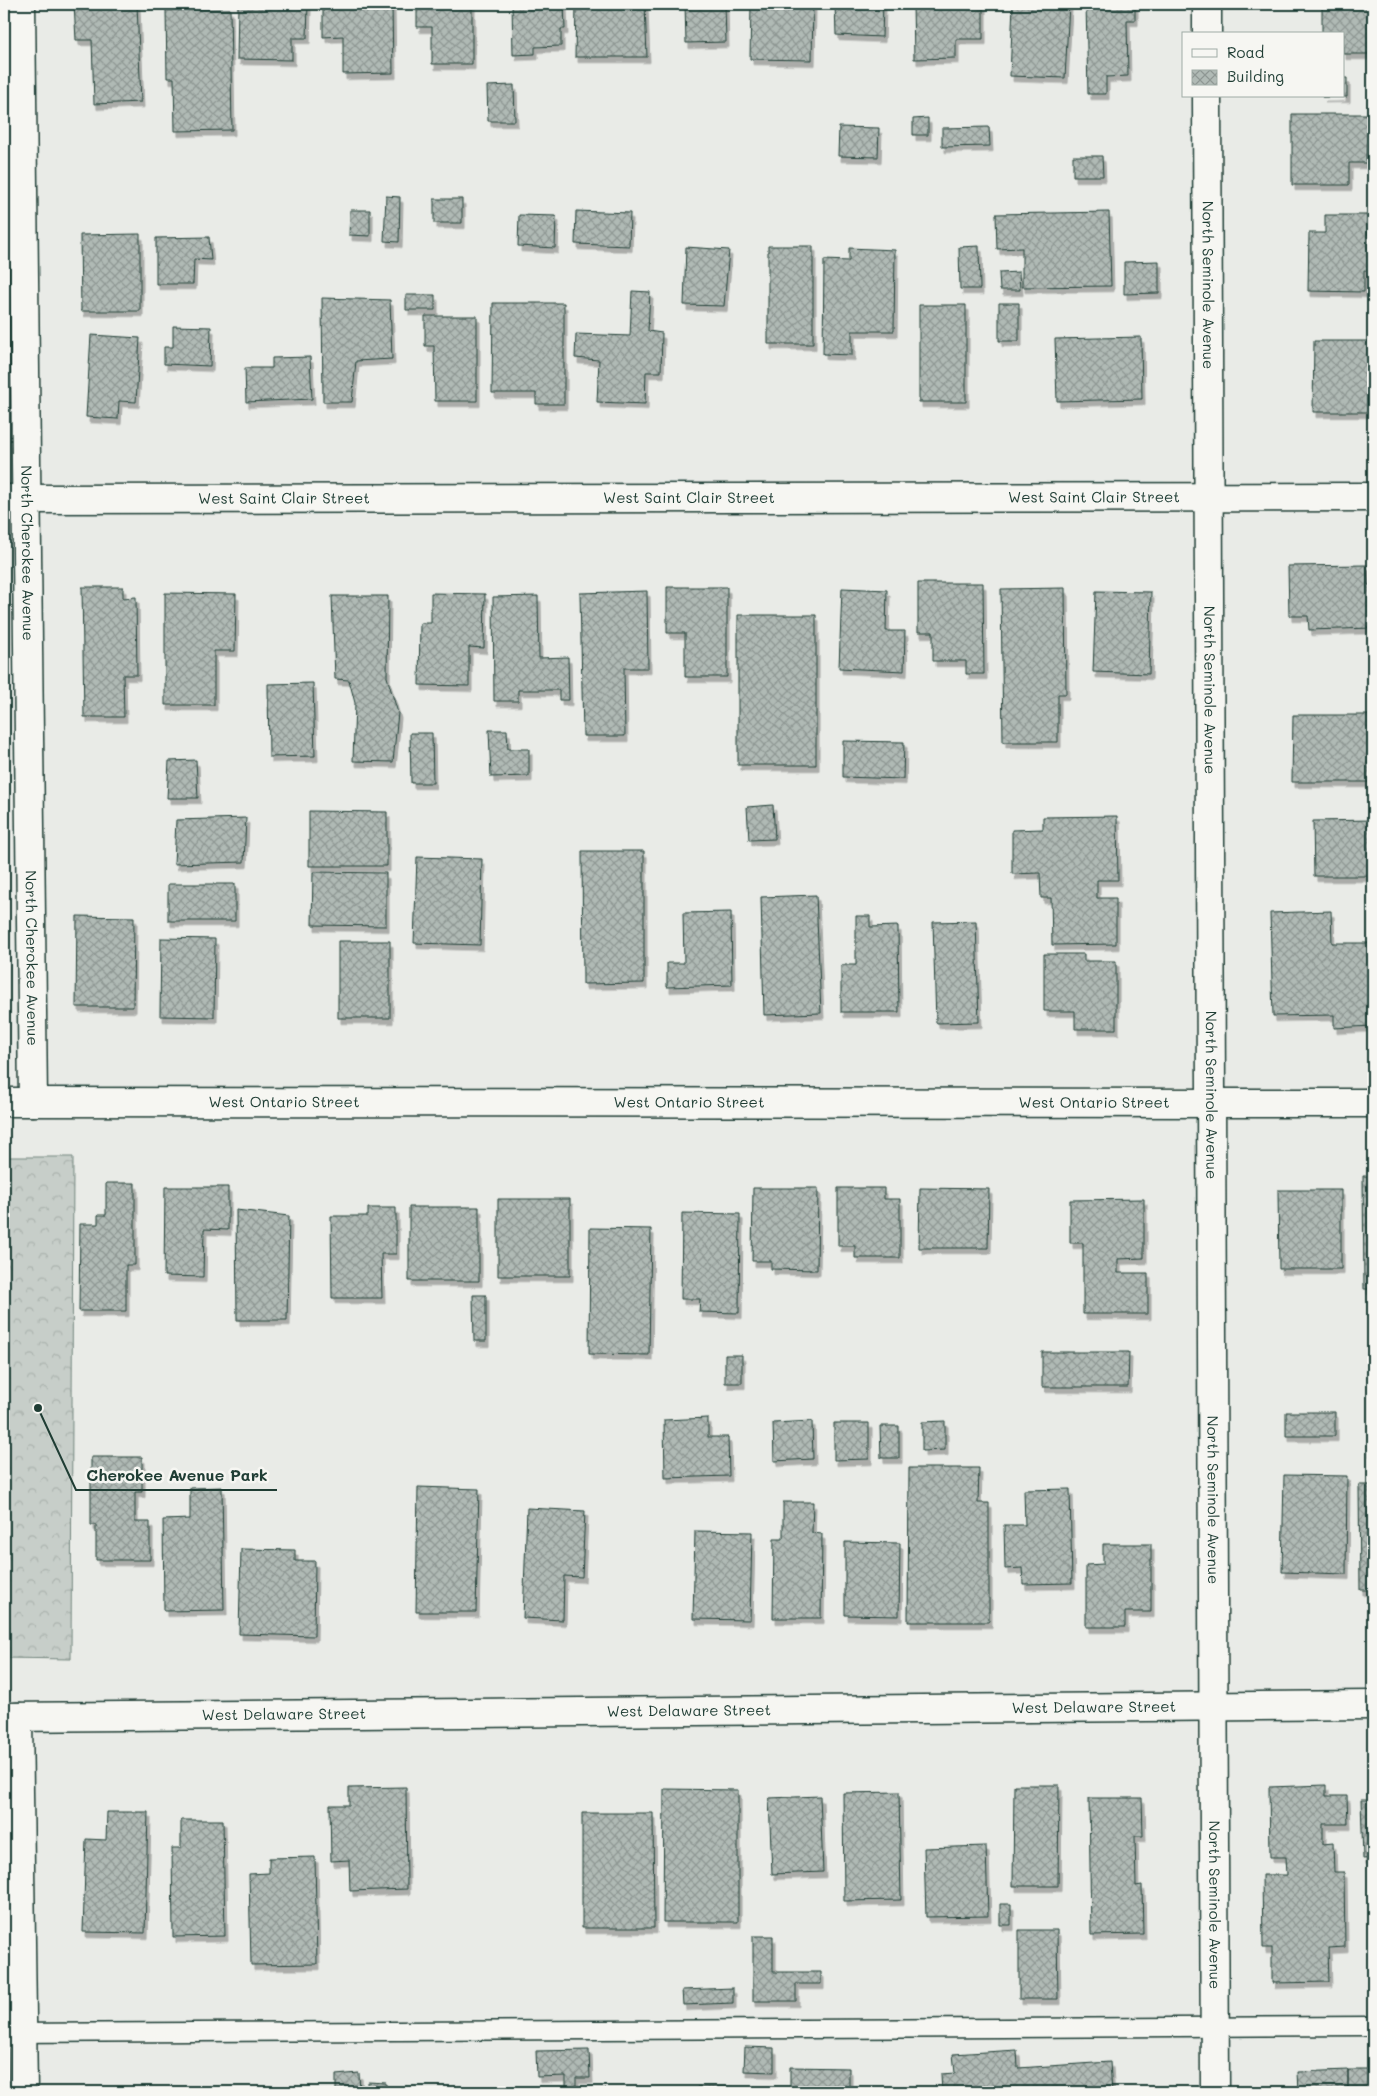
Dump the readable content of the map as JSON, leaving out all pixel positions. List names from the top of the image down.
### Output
{
  "streets": {
    "street": [
      "North Seminole Avenue",
      "West Saint Clair Street",
      "North Cherokee Avenue",
      "West Ontario Street",
      "West Delaware Street"
    ]
  },
  "crossings": [
    ["North Seminole Avenue", "West Saint Clair Street"],
    ["North Seminole Avenue", "West Ontario Street"],
    ["North Seminole Avenue", "West Delaware Street"],
    ["West Saint Clair Street", "North Cherokee Avenue"],
    ["North Cherokee Avenue", "West Ontario Street"]
  ],
  "places": ["Cherokee Avenue Park"],
  "legend": ["Road", "Building"]
}
